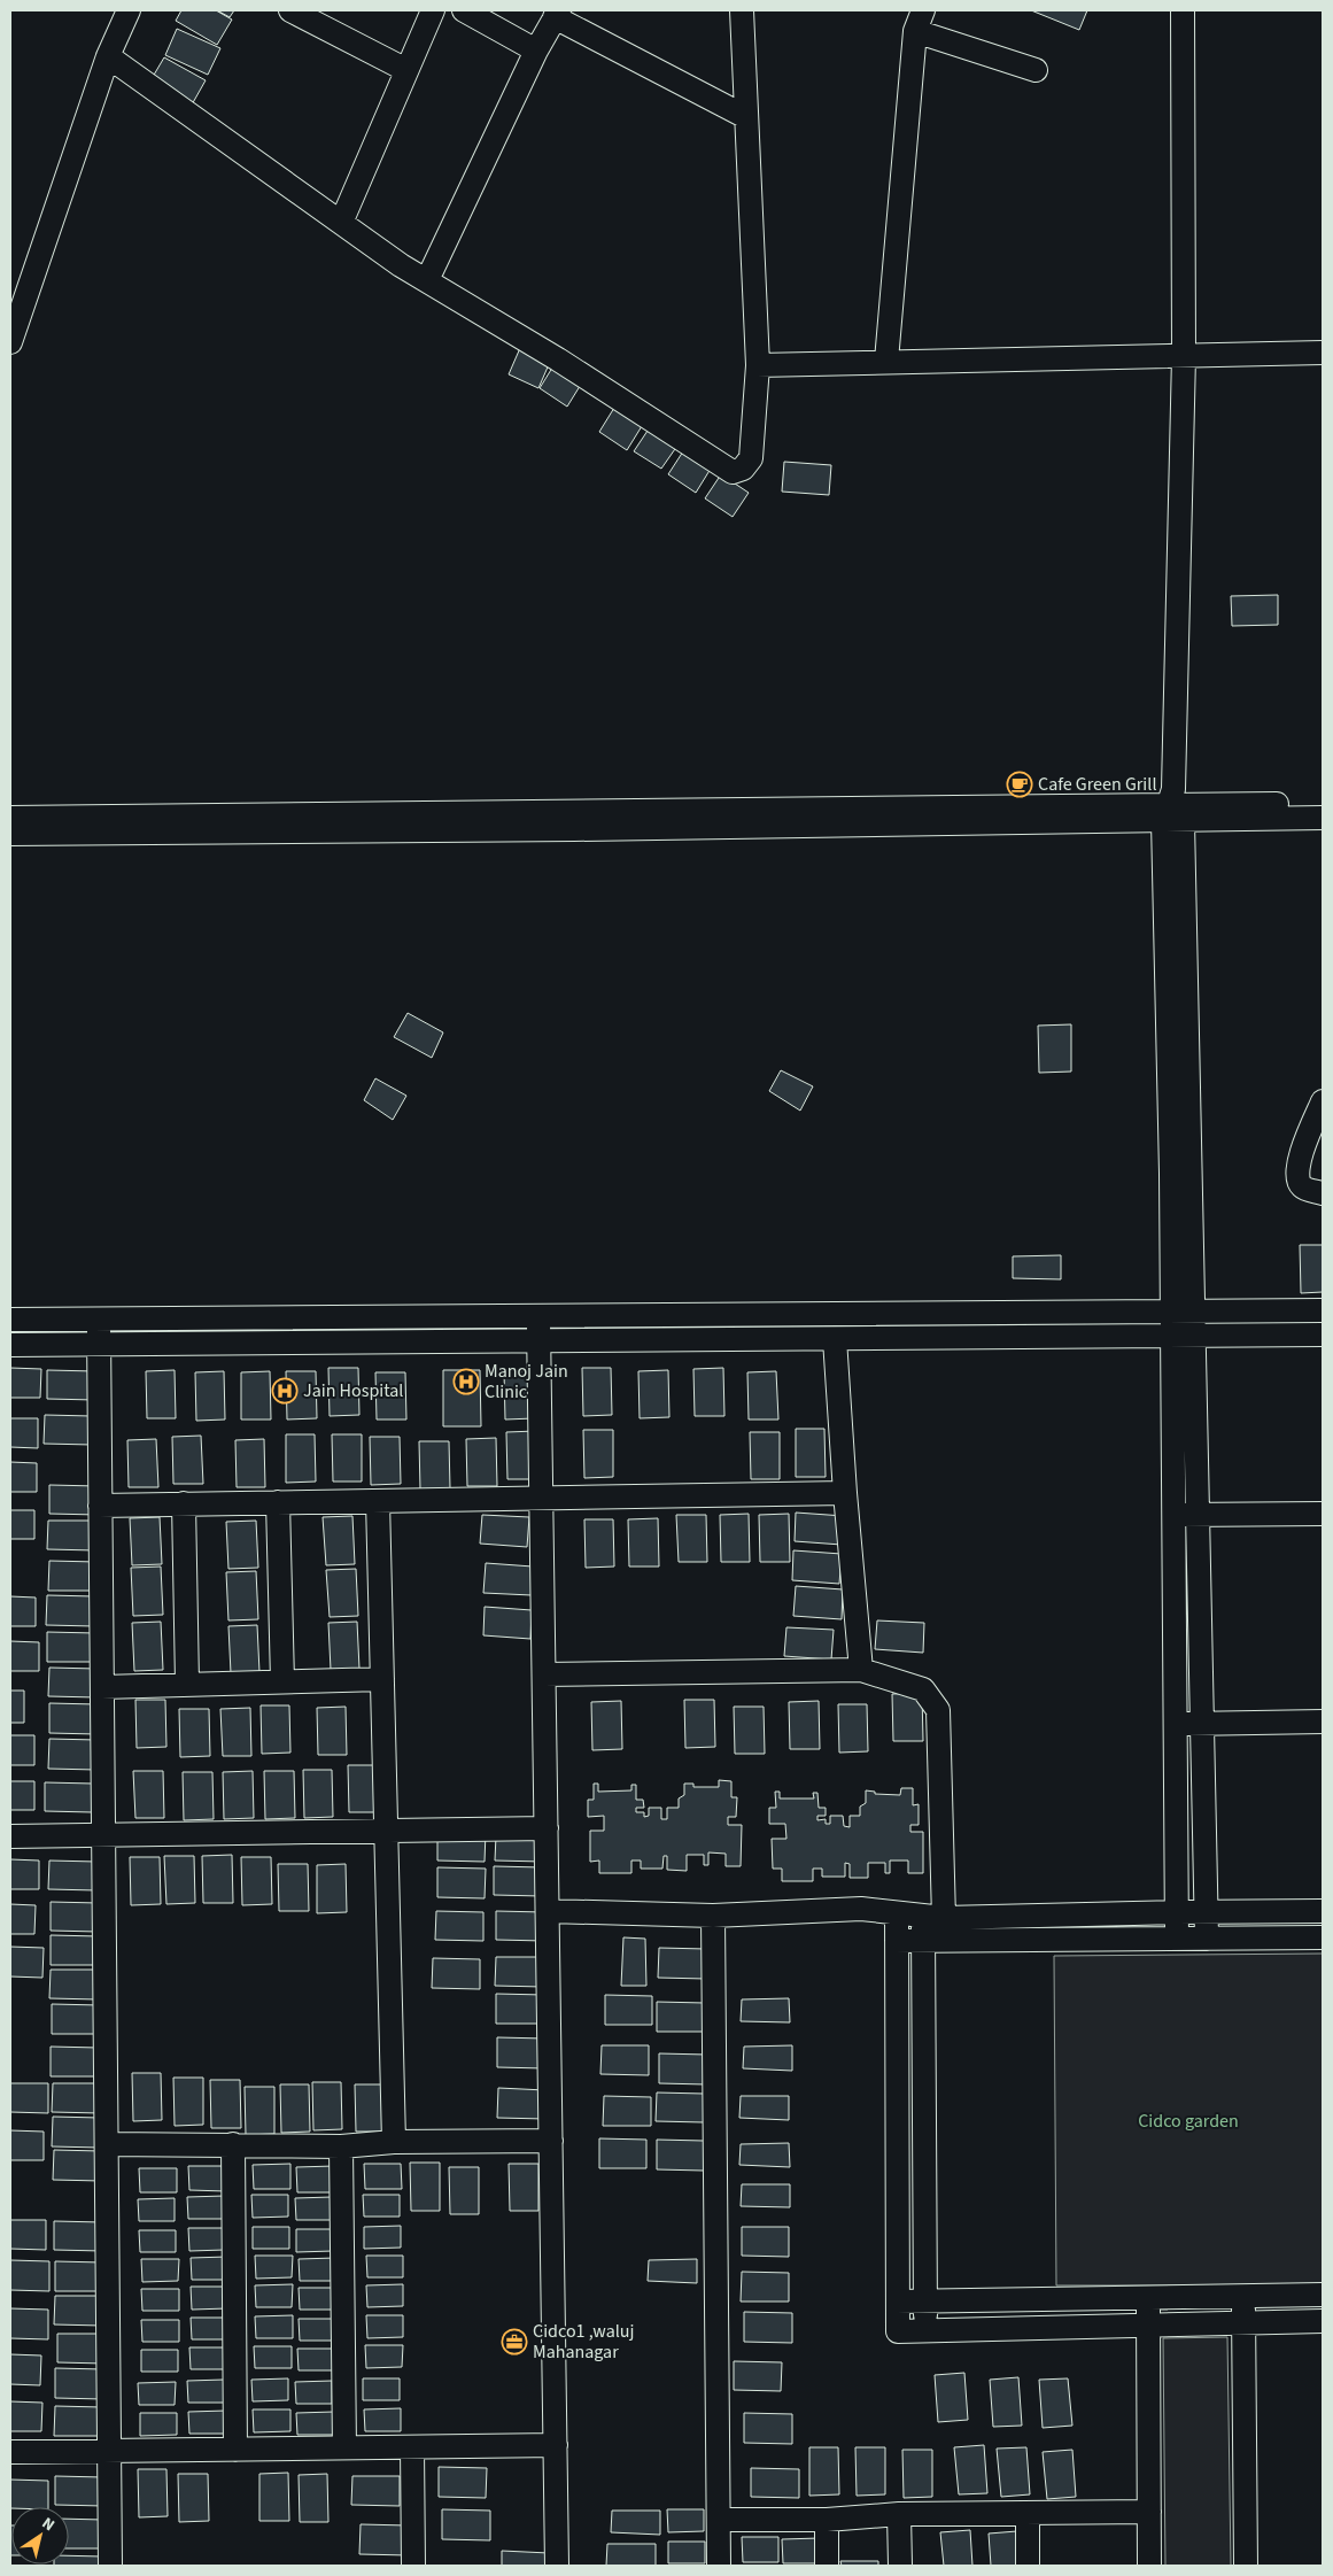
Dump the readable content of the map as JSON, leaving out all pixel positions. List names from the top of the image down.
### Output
{
  "parks": ["Cidco garden"],
  "places": {
    "cafe": ["Cafe Green Grill"],
    "hospital": ["Manoj Jain Clinic", "Jain Hospital"],
    "office": ["Cidco1 ,waluj Mahanagar"]
  },
  "north": "top right"
}
